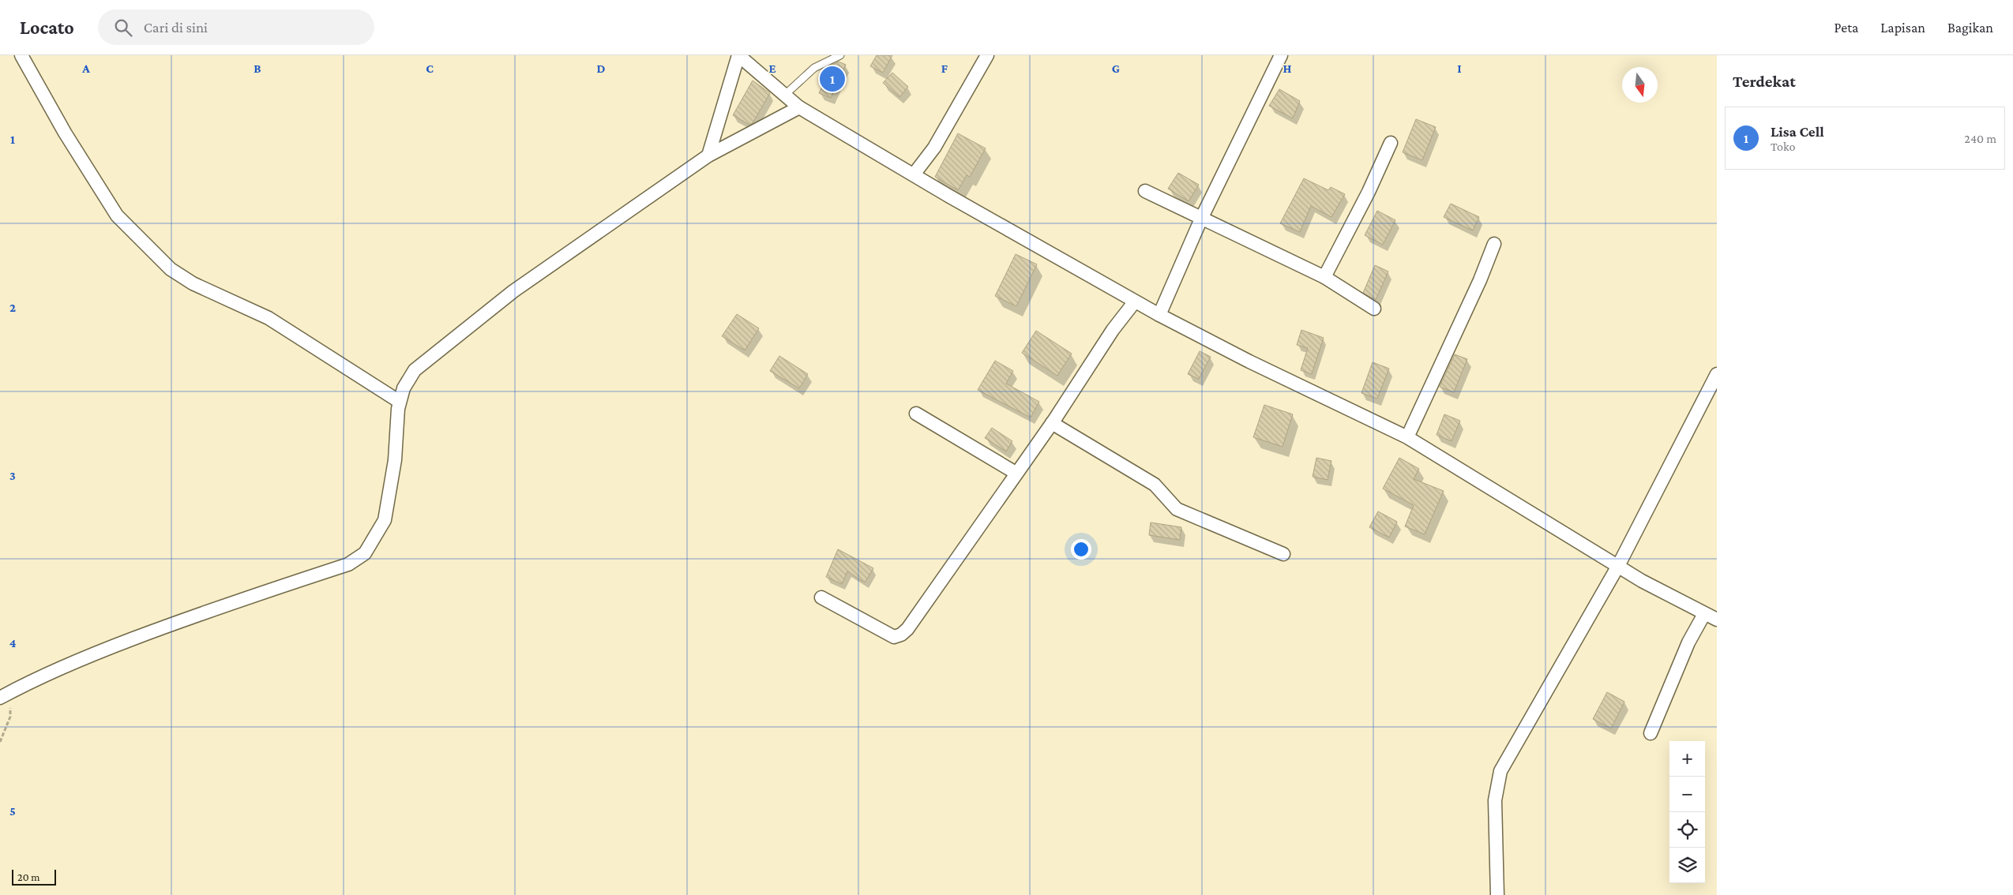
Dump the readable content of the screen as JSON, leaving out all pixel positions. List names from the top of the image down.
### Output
{
  "scale_bar": "20 m",
  "north": "bottom",
  "page": {
    "header": "Locato",
    "search": "Cari di sini",
    "nav": ["Peta", "Lapisan", "Bagikan"],
    "heading": "Terdekat",
    "pins": "1",
    "list": [
      {
        "mark": "1",
        "name": "Lisa Cell",
        "note": "Toko",
        "value": "240 m"
      }
    ],
    "map_buttons": ["+", "−"],
    "scale": "20 m"
  },
  "grid": {
    "columns": [
      "A",
      "B",
      "C",
      "D",
      "E",
      "F",
      "G",
      "H",
      "I"
    ],
    "rows": [
      "1",
      "2",
      "3",
      "4",
      "5"
    ]
  }
}
